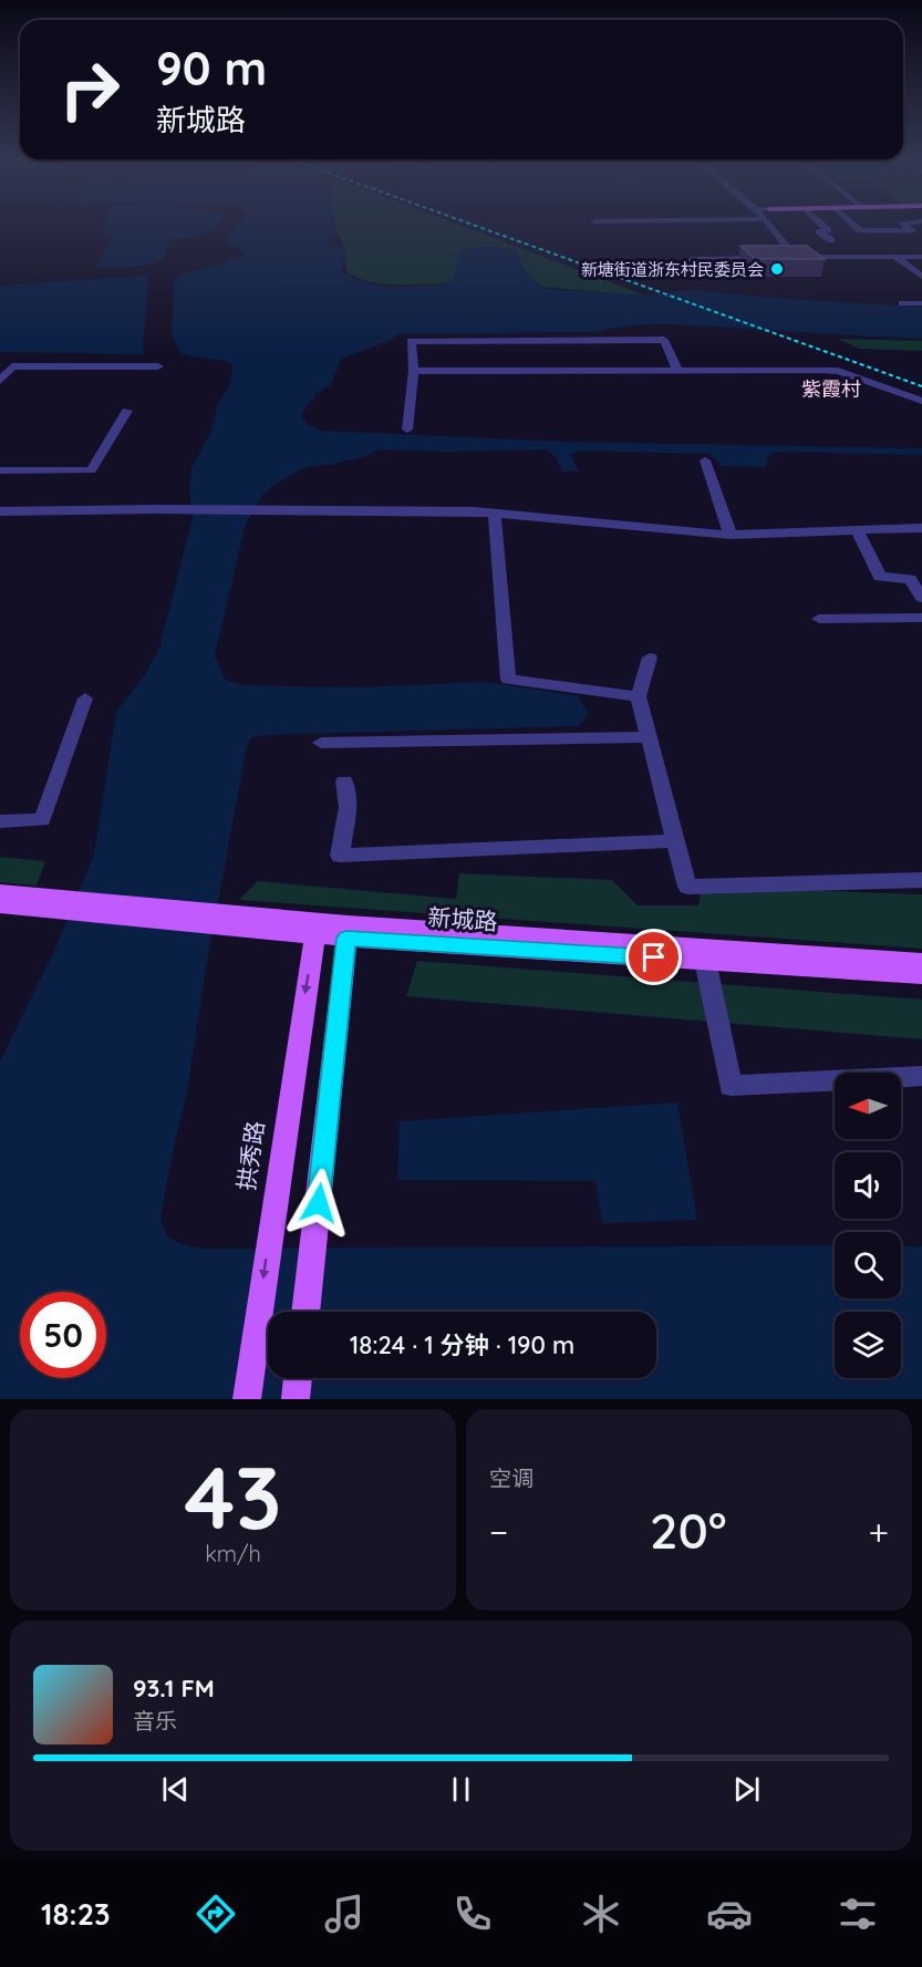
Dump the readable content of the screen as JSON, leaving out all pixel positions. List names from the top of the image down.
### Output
{
  "streets": {
    "main road": ["新城路", "拱秀路"]
  },
  "crossings": [
    ["新城路", "拱秀路"]
  ],
  "districts": ["紫霞村"],
  "places": ["新塘街道浙东村民委员会"],
  "north": "left",
  "page": {
    "turn": ["90 m", "新城路"],
    "limit": "50",
    "trip": "18:24 · 1 分钟 · 190 m",
    "tile": [
      ["43", "km/h"],
      "空调"
    ],
    "heat": ["−", "20°", "+"],
    "song": ["93.1 FM", "音乐"],
    "tabs": "18:23"
  }
}
